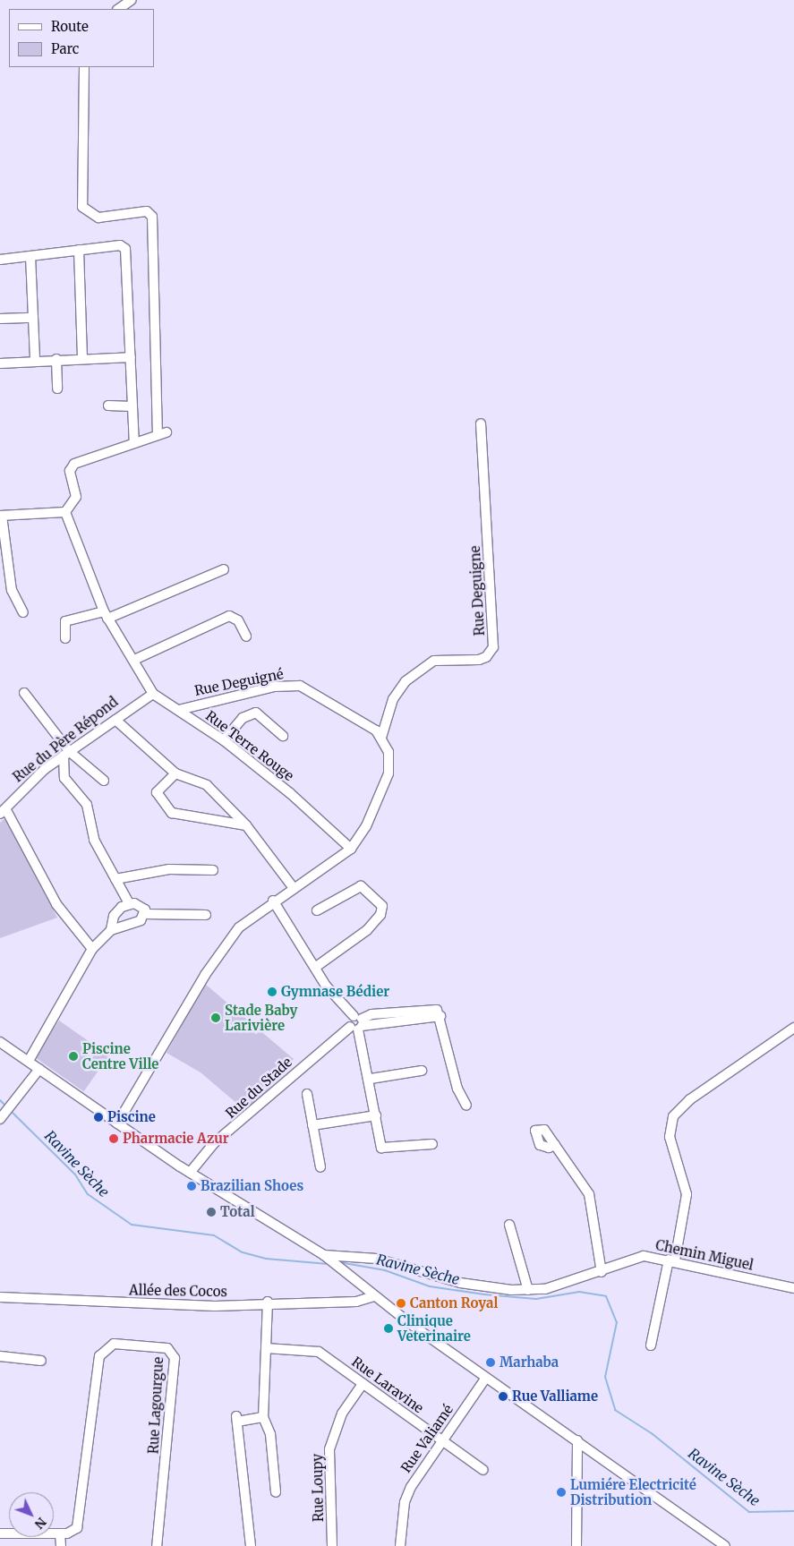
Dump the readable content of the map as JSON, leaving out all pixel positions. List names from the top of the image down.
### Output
{
  "streets": {
    "street": [
      "Rue Deguigne",
      "Rue Deguigné",
      "Rue du Père Répond",
      "Rue Terre Rouge",
      "Rue du Stade",
      "Chemin Miguel",
      "Allée des Cocos",
      "Rue Laravine",
      "Rue Lagourgue",
      "Rue Valiamé",
      "Rue Loupy"
    ]
  },
  "crossings": [
    ["Rue Deguigne", "Rue Deguigné"],
    ["Rue Deguigné", "Rue Terre Rouge"],
    ["Rue du Père Répond", "Rue Terre Rouge"],
    ["Rue Laravine", "Rue Valiamé"],
    ["Rue Laravine", "Rue Loupy"]
  ],
  "water": ["Ravine Sèche"],
  "places": [
    "Gymnase Bédier",
    "Stade Baby Larivière",
    "Piscine Centre Ville",
    "Piscine",
    "Pharmacie Azur",
    "Brazilian Shoes",
    "Total",
    "Canton Royal",
    "Clinique Veterinaire",
    "Marhaba",
    "Rue Valliame",
    "Lumiére Electricité Distribution"
  ],
  "legend": ["Route", "Parc"],
  "north": "bottom right"
}
